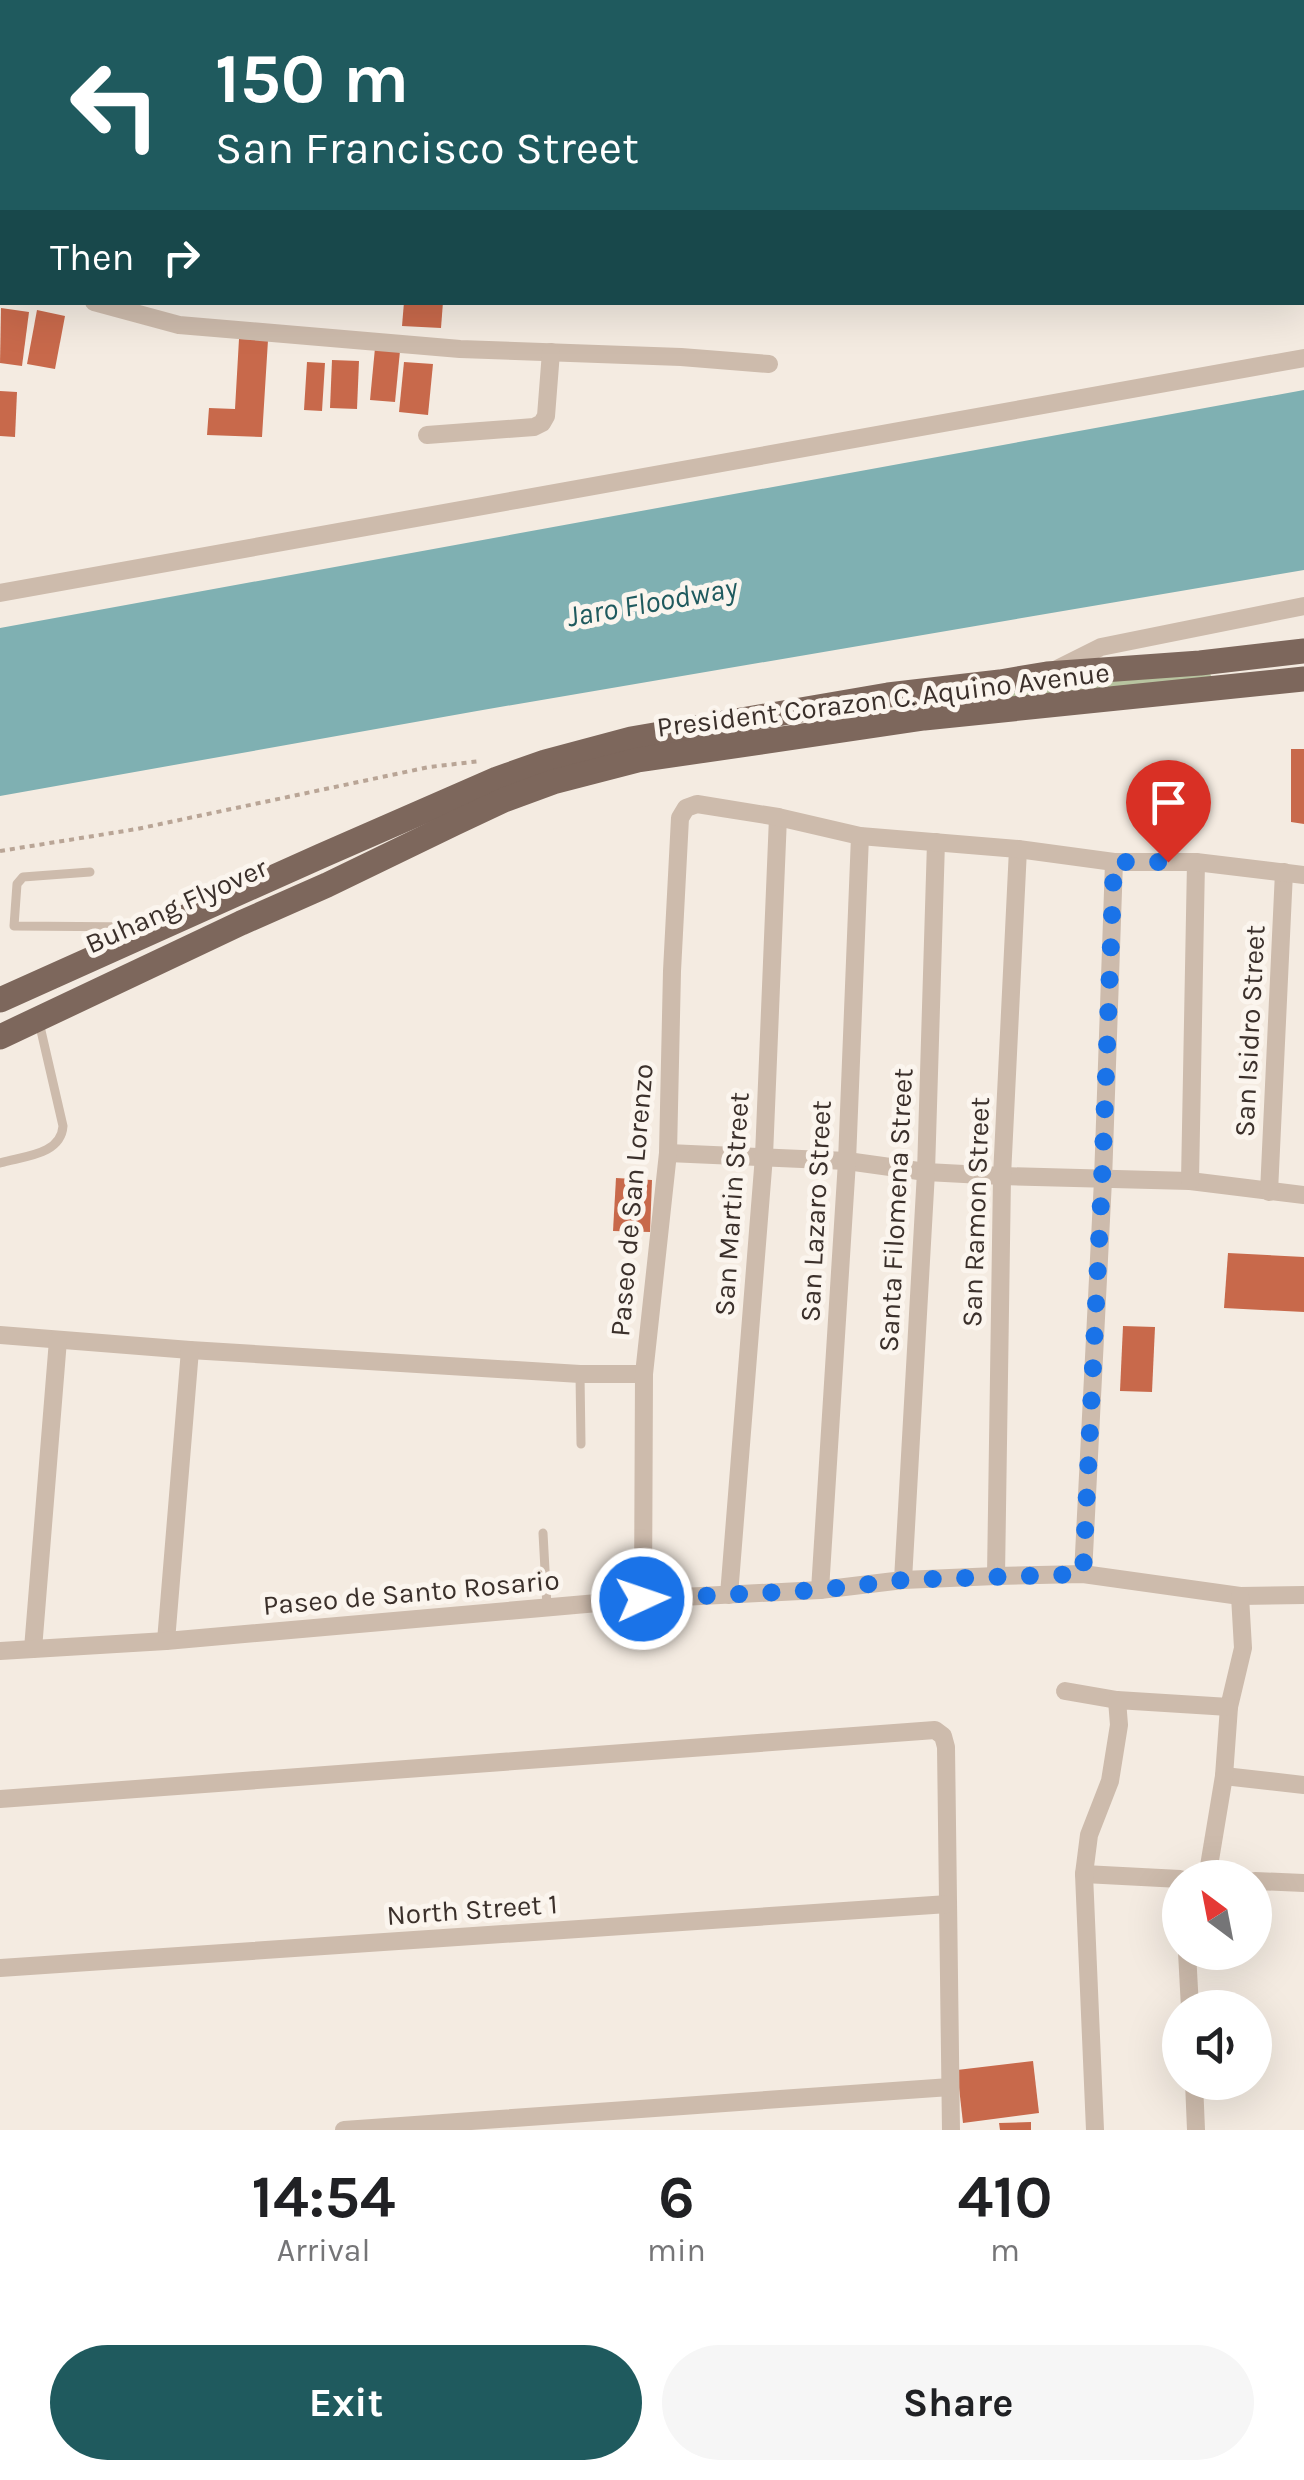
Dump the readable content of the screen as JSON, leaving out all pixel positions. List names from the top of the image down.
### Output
{
  "streets": {
    "main road": ["President Corazon C. Aquino Avenue", "Buhang Flyover"],
    "street": [
      "San Isidro Street",
      "Paseo de San Lorenzo",
      "San Martin Street",
      "Santa Filomena Street",
      "San Lazaro Street",
      "San Ramon Street",
      "Paseo de Santo Rosario",
      "North Street 1"
    ]
  },
  "crossings": [
    ["President Corazon C. Aquino Avenue", "Buhang Flyover"],
    ["Paseo de San Lorenzo", "San Martin Street"],
    ["Paseo de San Lorenzo", "Paseo de Santo Rosario"],
    ["San Martin Street", "Paseo de Santo Rosario"],
    ["Santa Filomena Street", "Paseo de Santo Rosario"],
    ["San Lazaro Street", "Paseo de Santo Rosario"],
    ["San Ramon Street", "Paseo de Santo Rosario"]
  ],
  "water": ["Jaro Floodway"],
  "north": "top left",
  "page": {
    "turn": ["150 m", "San Francisco Street"],
    "then": "Then",
    "eta": [
      "14:54",
      "Arrival",
      "6",
      "min",
      "410",
      "m"
    ],
    "buttons": ["Exit", "Share"]
  }
}
